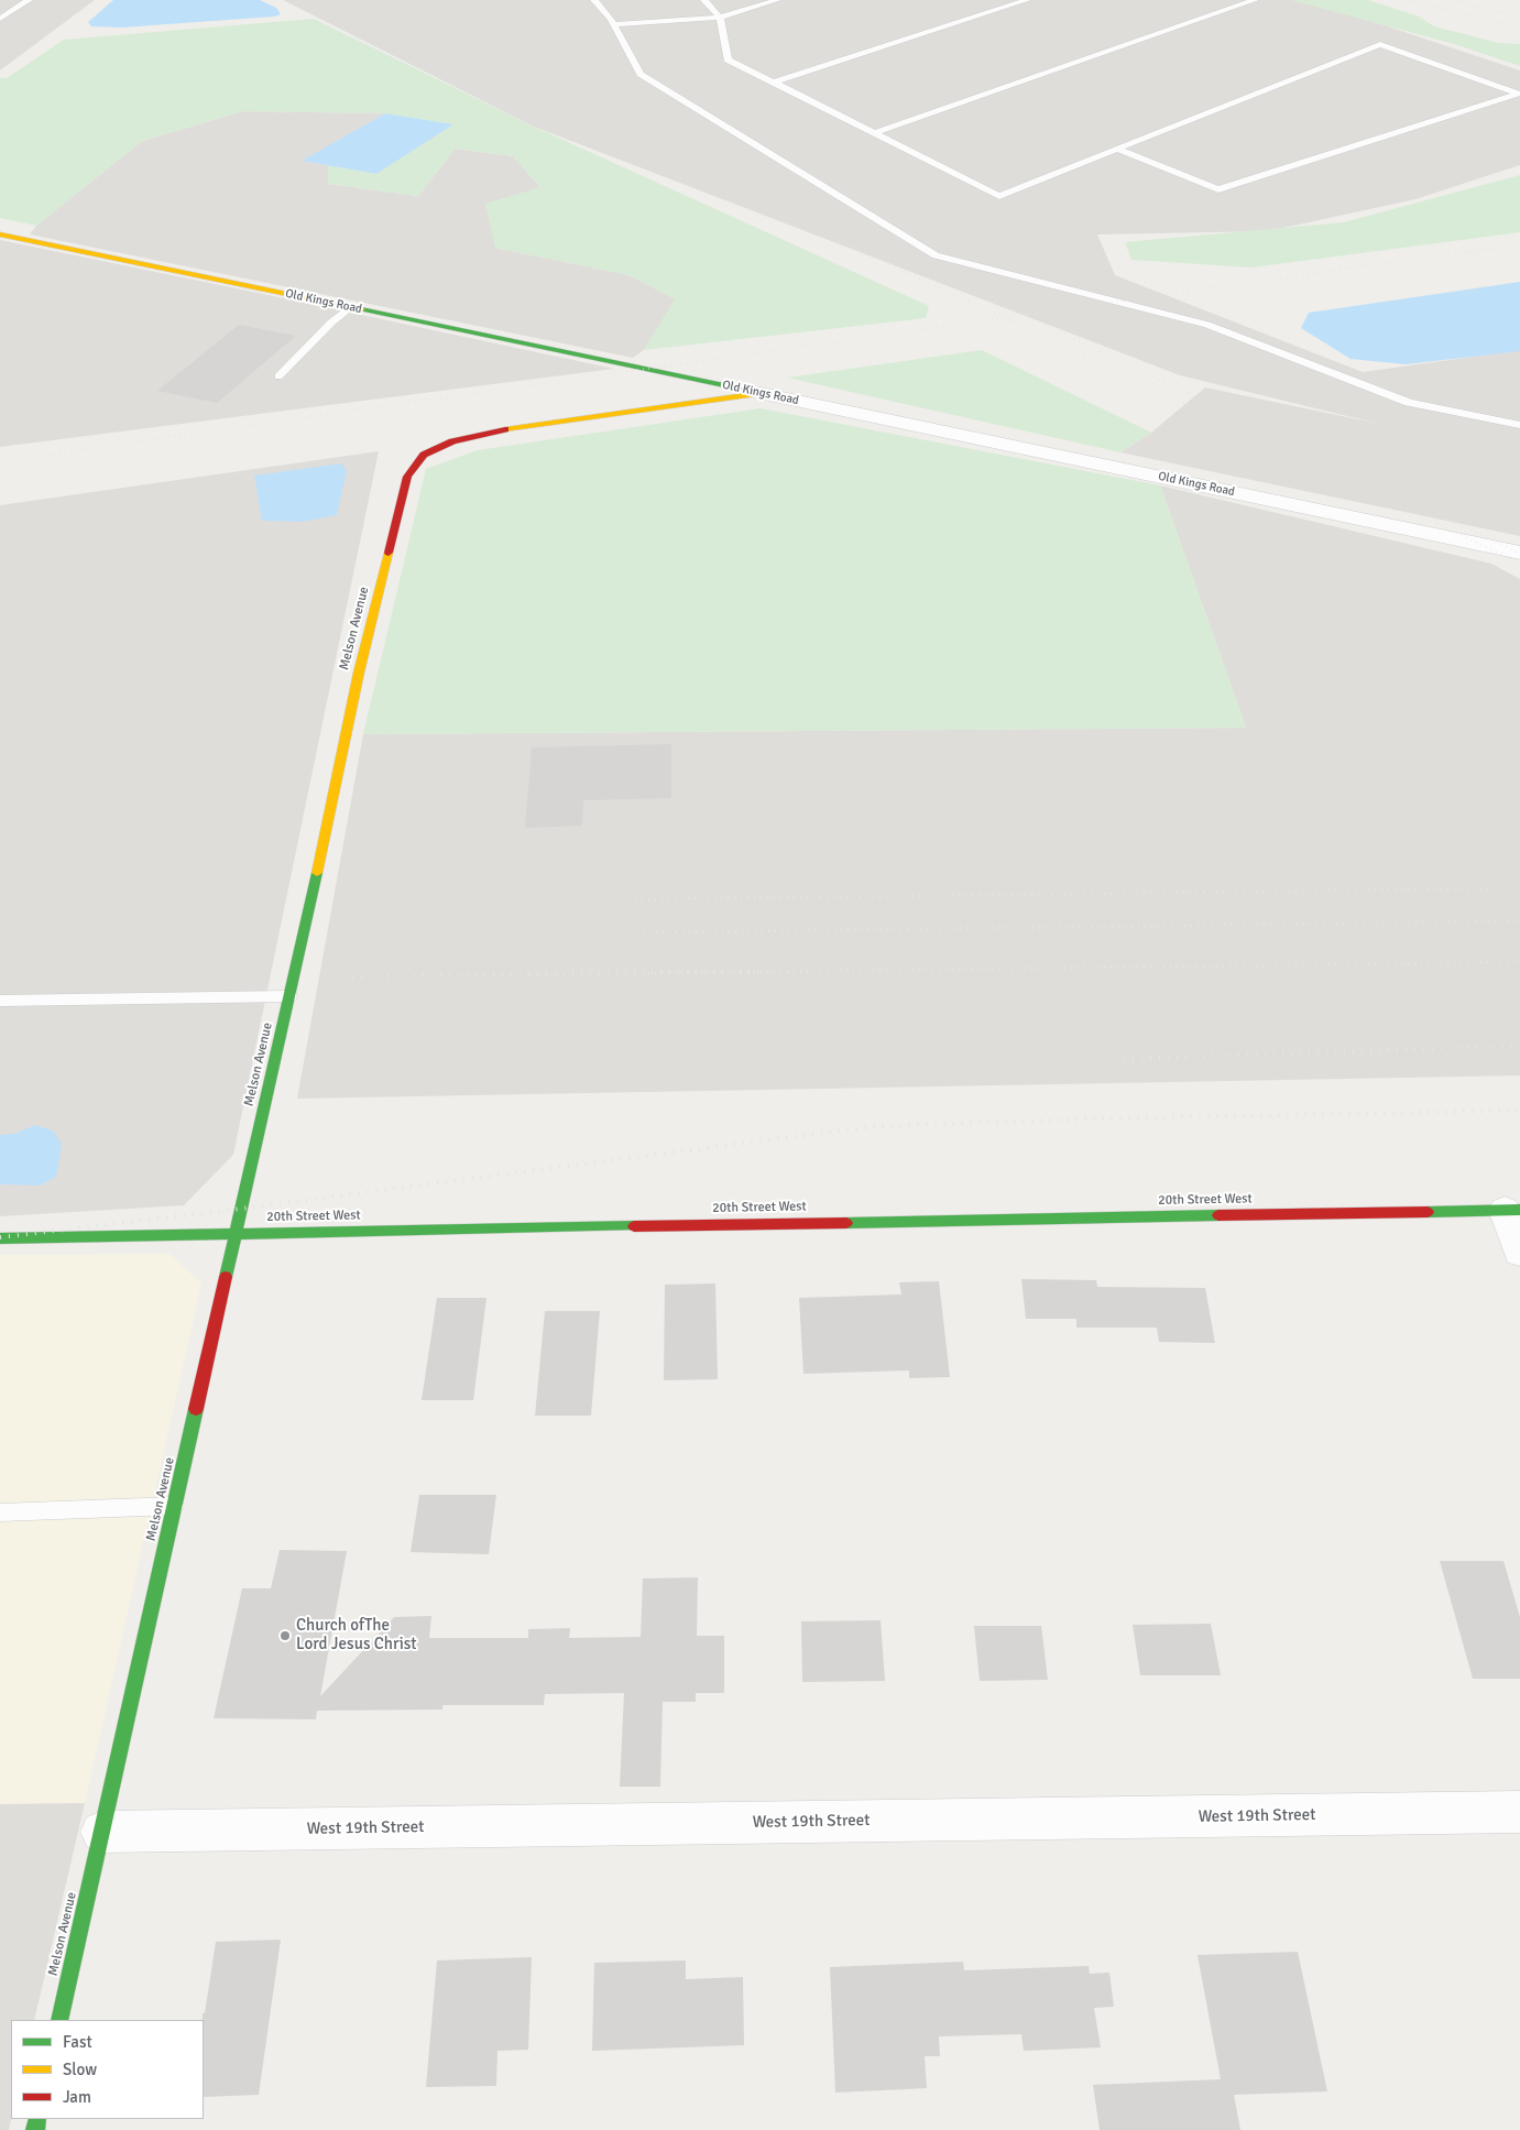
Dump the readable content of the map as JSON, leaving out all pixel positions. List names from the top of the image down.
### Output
{
  "streets": {
    "street": [
      "Old Kings Road",
      "Melson Avenue",
      "20th Street West",
      "West 19th Street"
    ]
  },
  "crossings": [
    ["Old Kings Road", "Melson Avenue"],
    ["Melson Avenue", "20th Street West"],
    ["Melson Avenue", "West 19th Street"]
  ],
  "places": ["Church ofThe Lord Jesus Christ"],
  "legend": ["Fast", "Slow", "Jam"]
}
